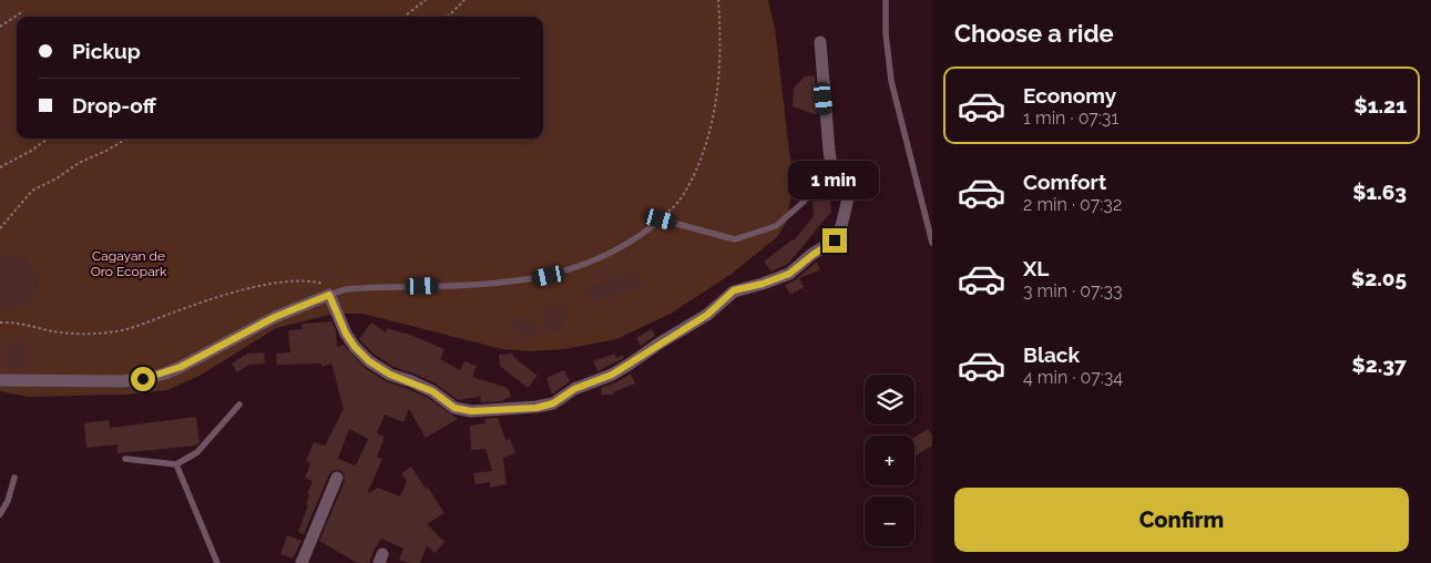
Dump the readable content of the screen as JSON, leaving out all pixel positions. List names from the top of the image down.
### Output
{
  "parks": ["Cagayan de Oro Ecopark"],
  "page": {
    "heading": "Choose a ride",
    "banner": ["Pickup", "Drop-off"],
    "list": [
      {
        "name": "Economy",
        "note": "1 min · 07:31",
        "value": "$1.21"
      },
      {
        "name": "Comfort",
        "note": "2 min · 07:32",
        "value": "$1.63"
      },
      {
        "name": "XL",
        "note": "3 min · 07:33",
        "value": "$2.05"
      },
      {
        "name": "Black",
        "note": "4 min · 07:34",
        "value": "$2.37"
      }
    ],
    "bubble": "1 min",
    "map_buttons": ["+", "−"],
    "buttons": "Confirm"
  }
}
